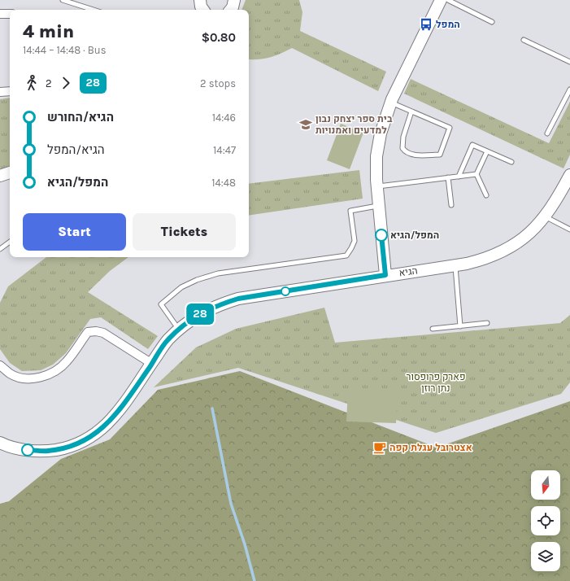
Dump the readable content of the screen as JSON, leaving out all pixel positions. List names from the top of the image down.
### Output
{
  "streets": {
    "street": ["הגיא"]
  },
  "parks": ["פארק פרופסור נתן רוזן"],
  "places": {
    "bus stop": ["המפל"],
    "school or university": ["בית ספר יצחק נבון למדעים ואמנויות"],
    "other": ["המפל/הגיא"],
    "cafe": ["אצטרובל עגלת קפה"]
  },
  "lines": ["bus line 28"],
  "north": "bottom",
  "page": {
    "on_map": "28",
    "heading": ["4 min", "14:44 – 14:48 · Bus", "$0.80"],
    "legs": ["2", "28", "2 stops"],
    "list": [
      {
        "name": "הגיא/החורש",
        "value": "14:46"
      },
      {
        "name": "הגיא/המפל",
        "value": "14:47"
      },
      {
        "name": "המפל/הגיא",
        "value": "14:48"
      }
    ],
    "buttons": ["Start", "Tickets"]
  }
}
